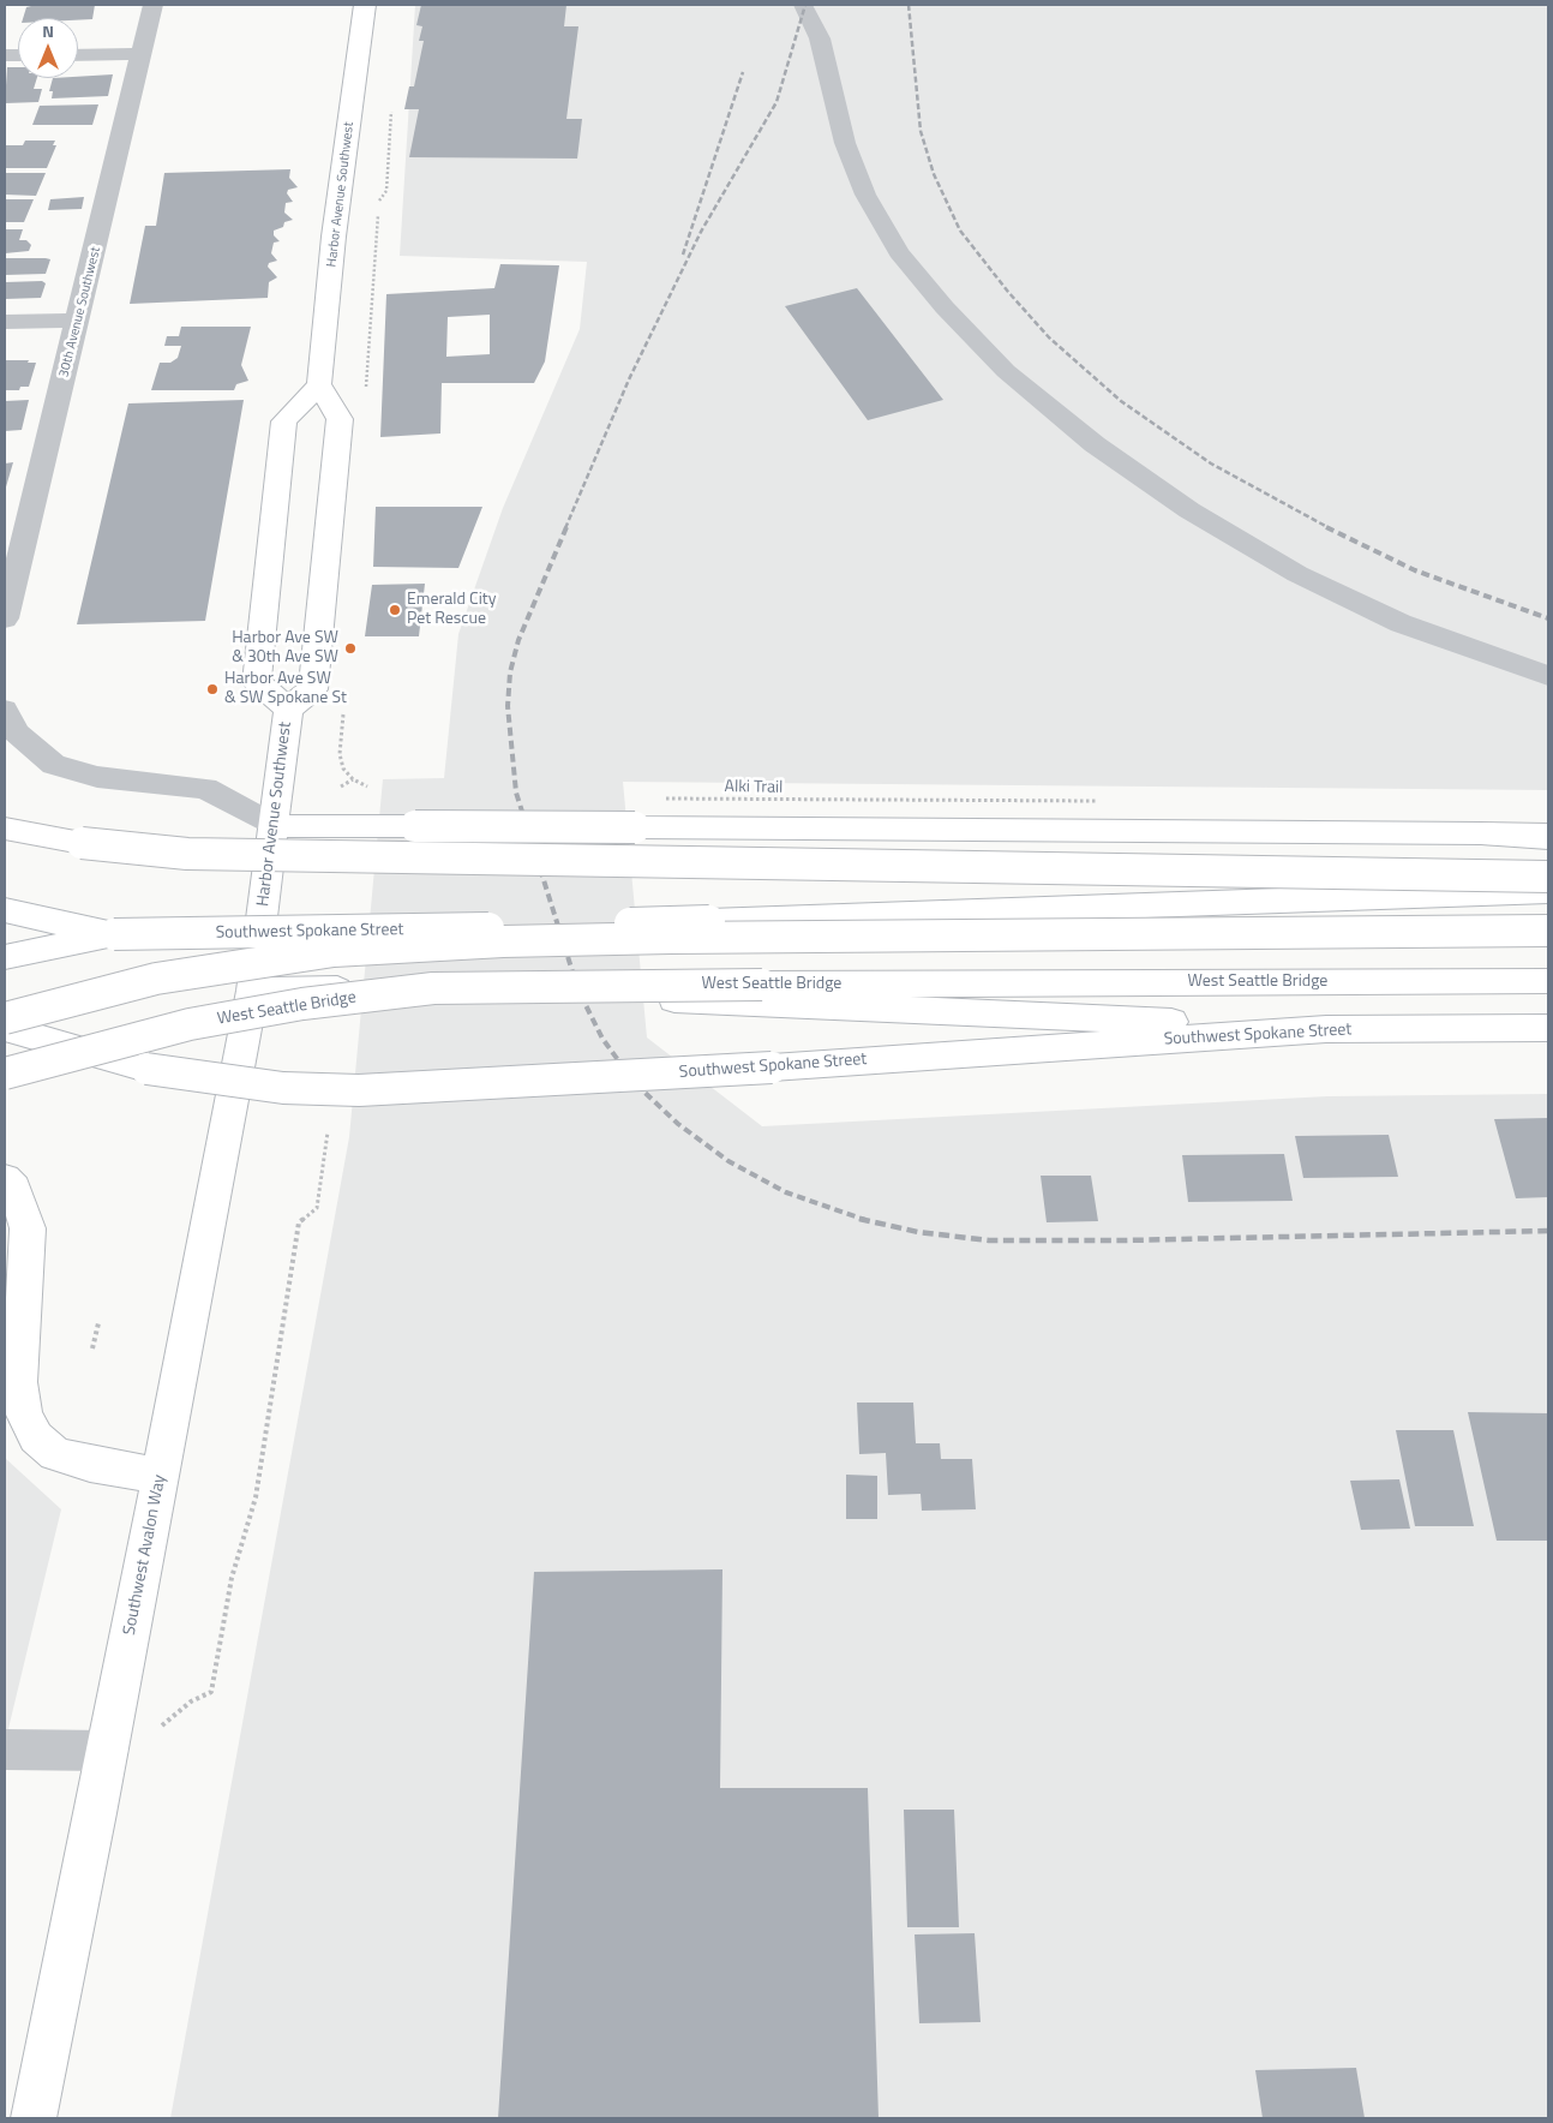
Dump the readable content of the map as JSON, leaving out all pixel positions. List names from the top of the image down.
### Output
{
  "streets": {
    "main road": [
      "Harbor Avenue Southwest",
      "Southwest Spokane Street",
      "West Seattle Bridge",
      "Southwest Avalon Way"
    ],
    "street": ["30th Avenue Southwest"],
    "path": ["Alki Trail"]
  },
  "crossings": [
    ["Harbor Avenue Southwest", "Southwest Avalon Way"]
  ],
  "places": ["Emerald City Pet Rescue", "Harbor Ave SW & 30th Ave SW", "Harbor Ave SW & SW Spokane St"],
  "north": "top"
}
